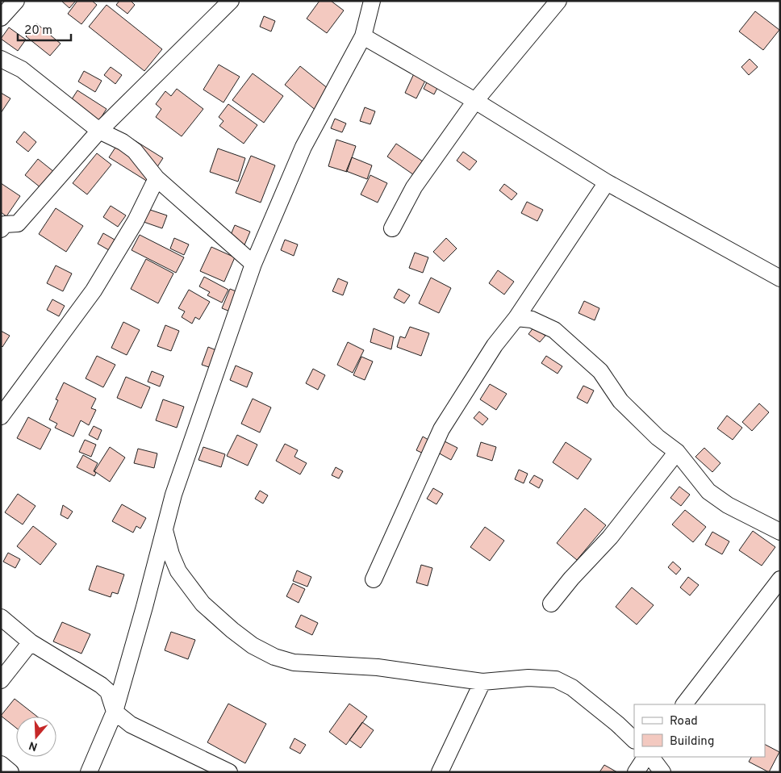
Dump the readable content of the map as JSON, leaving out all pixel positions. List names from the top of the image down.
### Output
{
  "legend": ["Road", "Building"],
  "scale_bar": "20 m",
  "north": "bottom"
}
